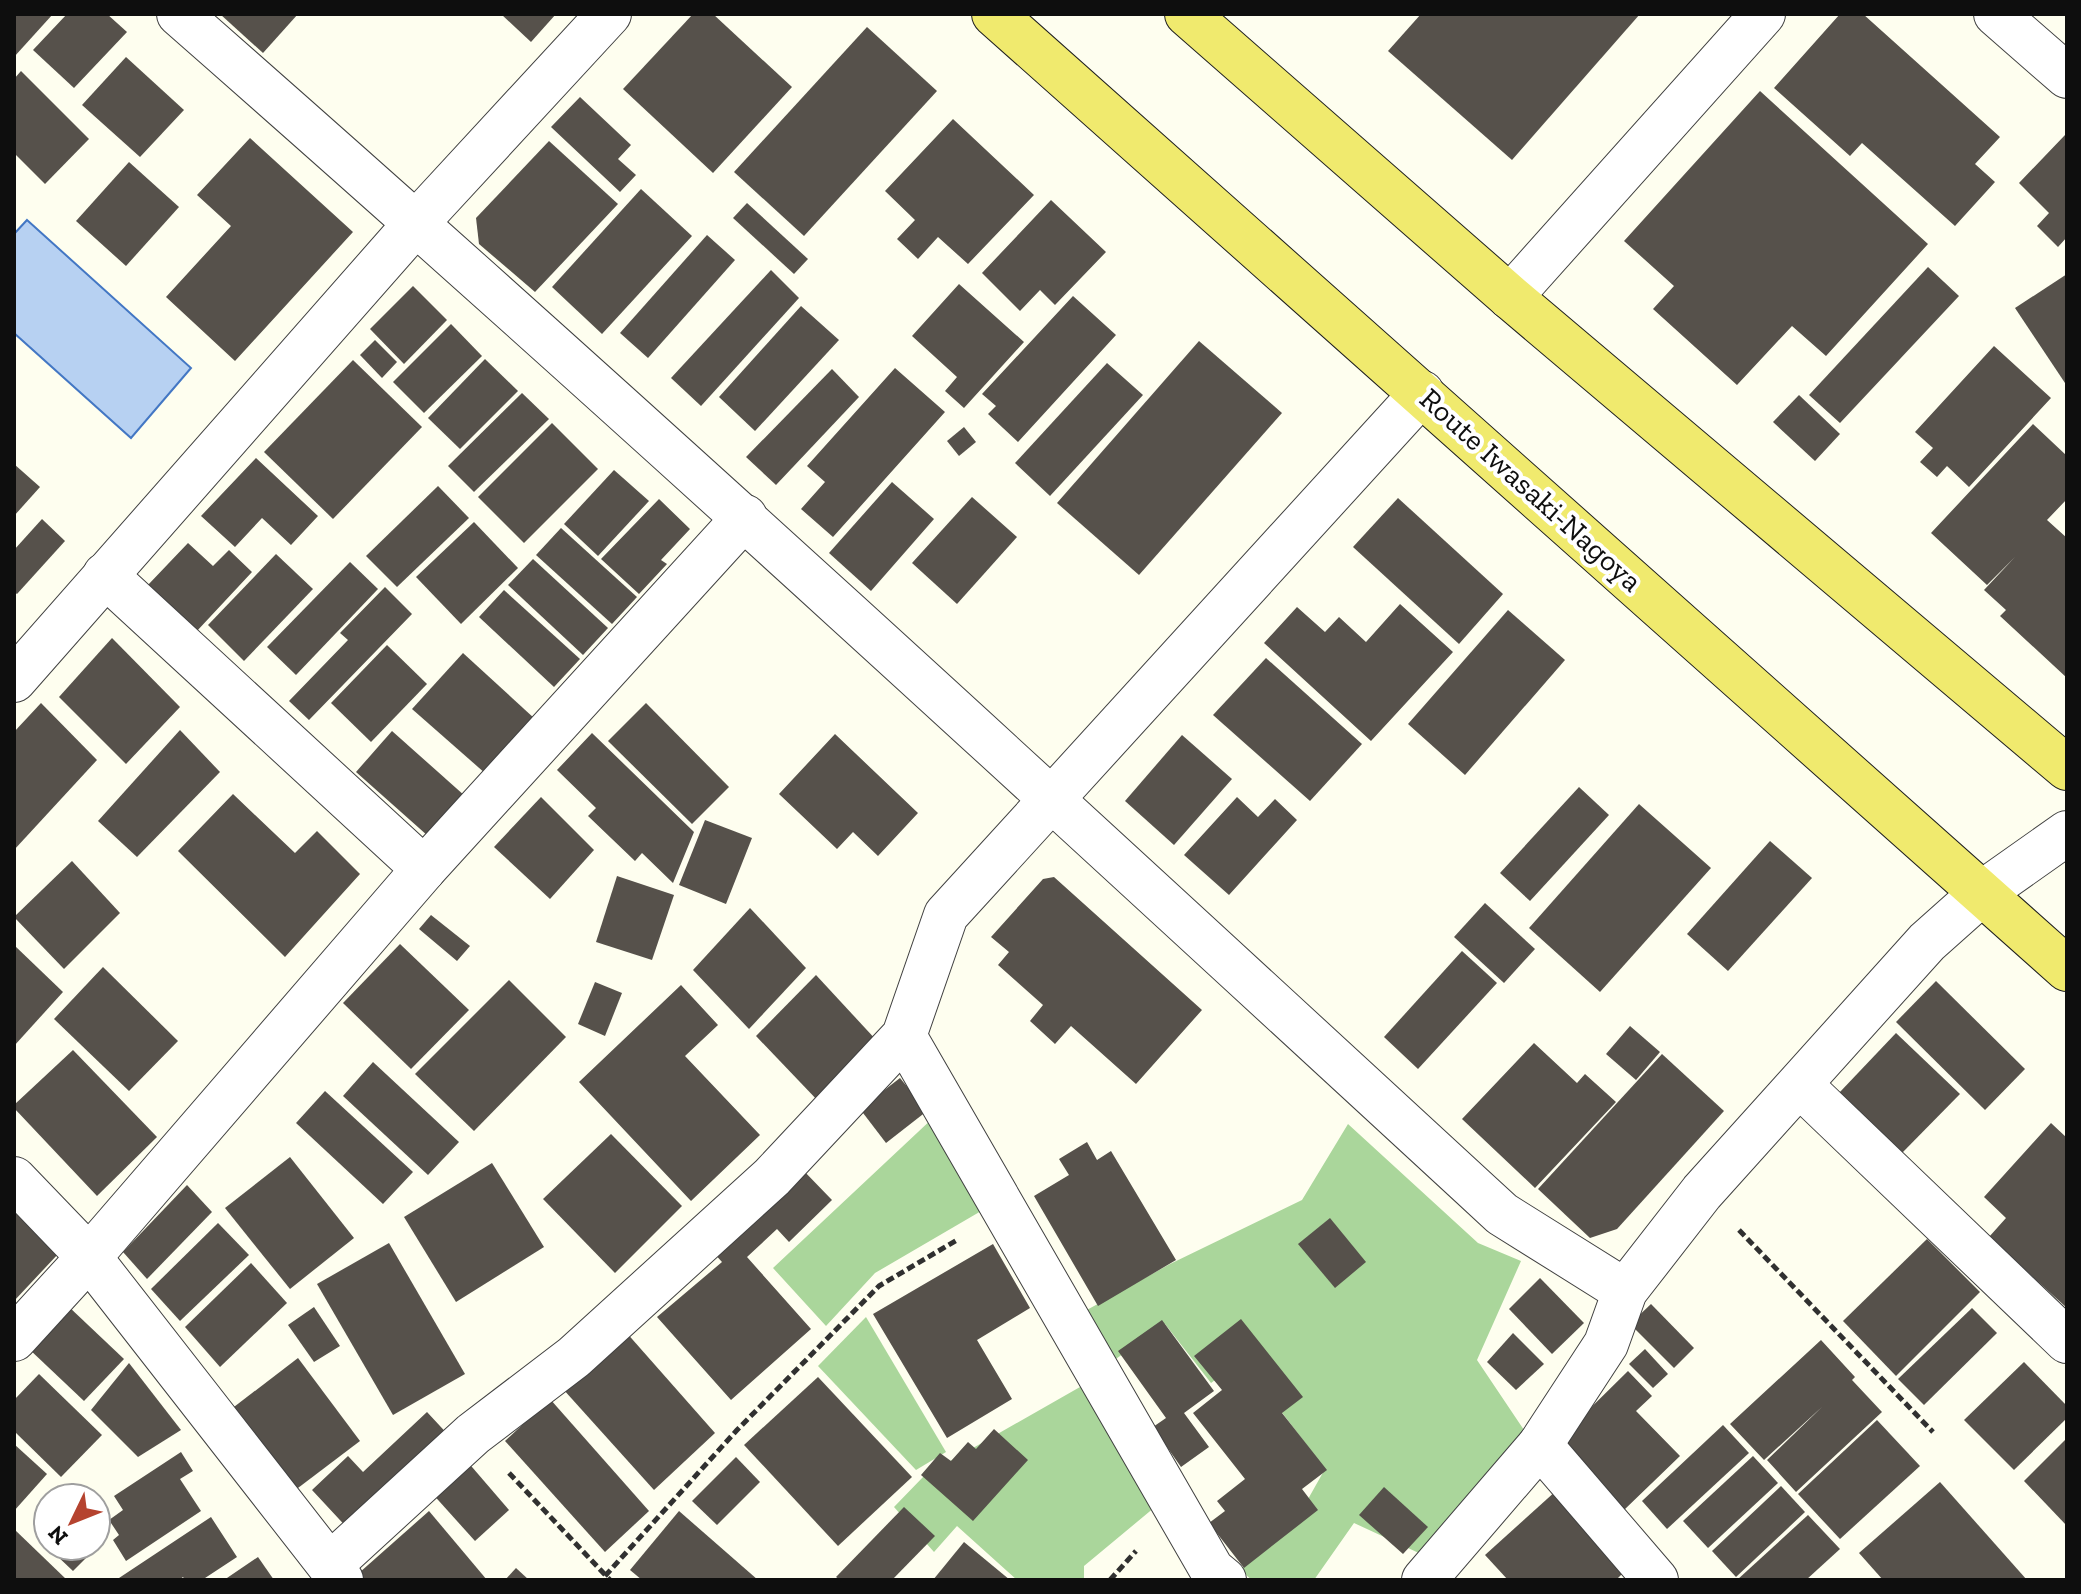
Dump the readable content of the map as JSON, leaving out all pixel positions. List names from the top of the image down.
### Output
{
  "streets": {
    "main road": ["Route Iwasaki-Nagoya"]
  },
  "north": "bottom left"
}
